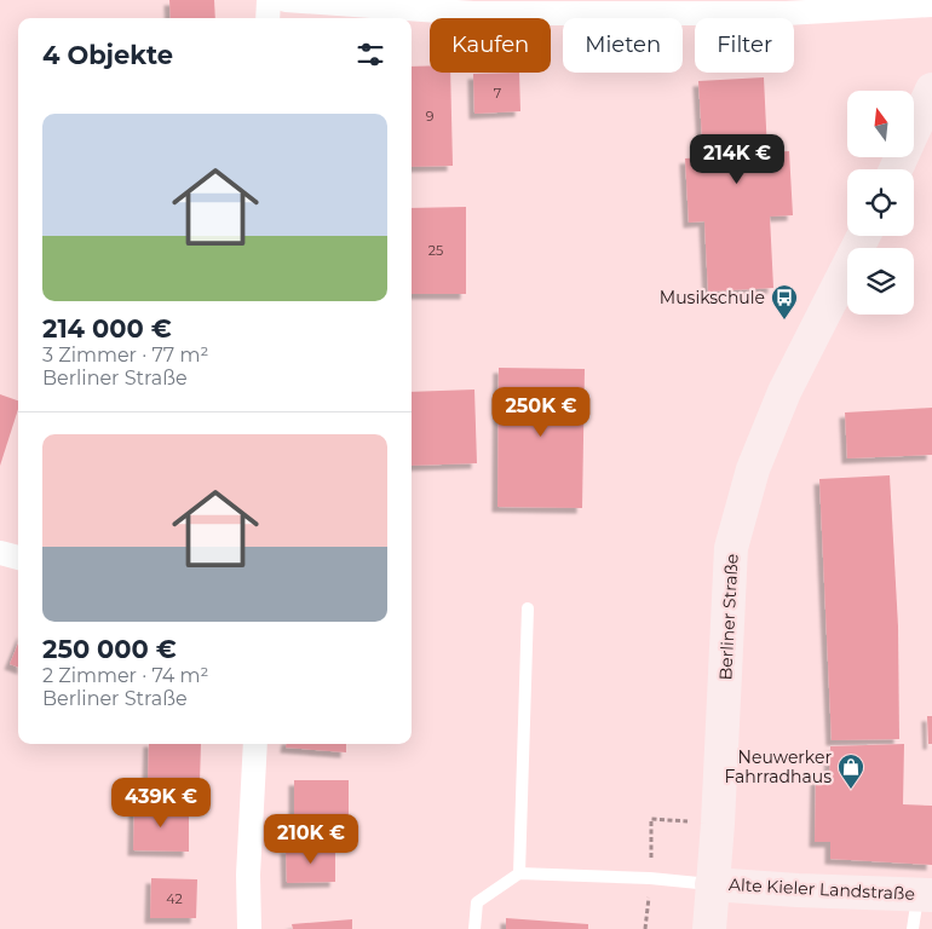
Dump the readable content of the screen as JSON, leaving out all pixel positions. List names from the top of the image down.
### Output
{
  "streets": {
    "main road": ["Berliner Straße", "Alte Kieler Landstraße"]
  },
  "crossings": [
    ["Berliner Straße", "Alte Kieler Landstraße"]
  ],
  "places": {
    "bus stop": ["Musikschule"],
    "shop": ["Neuwerker Fahrradhaus"]
  },
  "house_numbers": [
    "7",
    "9",
    "25",
    "42"
  ],
  "north": "top",
  "page": {
    "chip": ["Kaufen", "Mieten", "Filter"],
    "heading": "4 Objekte",
    "list": [
      {
        "name": "214 000 €",
        "note": "3 Zimmer · 77 m² · Berliner Straße"
      },
      {
        "name": "250 000 €",
        "note": "2 Zimmer · 74 m² · Berliner Straße"
      }
    ],
    "price": [
      "214K €",
      "250K €",
      "439K €",
      "210K €"
    ]
  }
}
